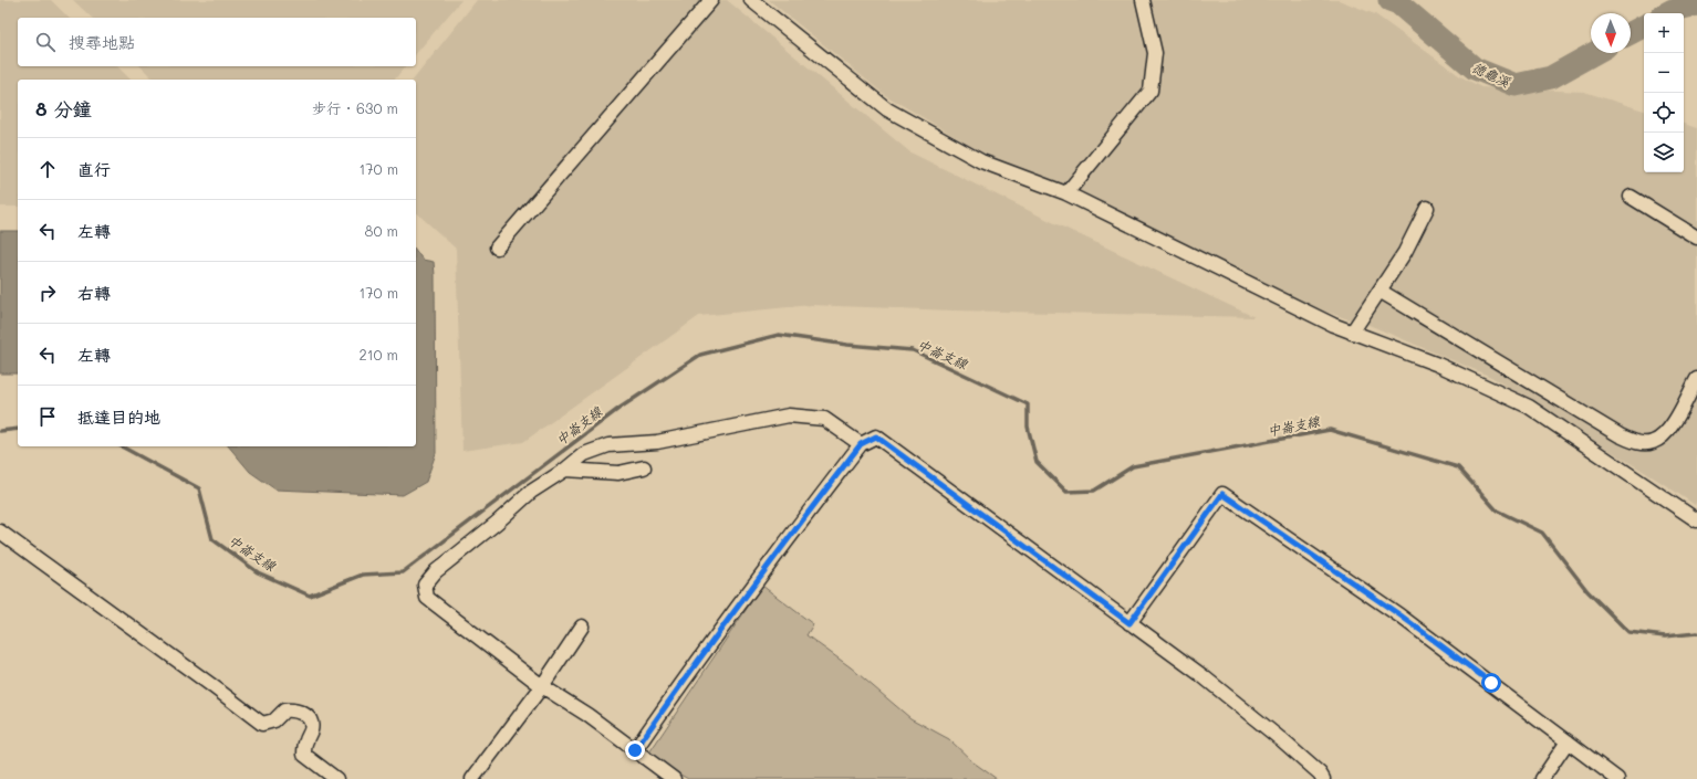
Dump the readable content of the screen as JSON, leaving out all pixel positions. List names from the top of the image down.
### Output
{
  "water": ["德龜溪", "中崙支線"],
  "north": "bottom",
  "page": {
    "map_buttons": ["+", "−"],
    "search": "搜尋地點",
    "heading": ["8 分鐘", "步行 · 630 m"],
    "list": [
      ["直行", "170 m"],
      ["左轉", "80 m"],
      ["右轉", "170 m"],
      ["左轉", "210 m"],
      "抵達目的地"
    ]
  }
}
